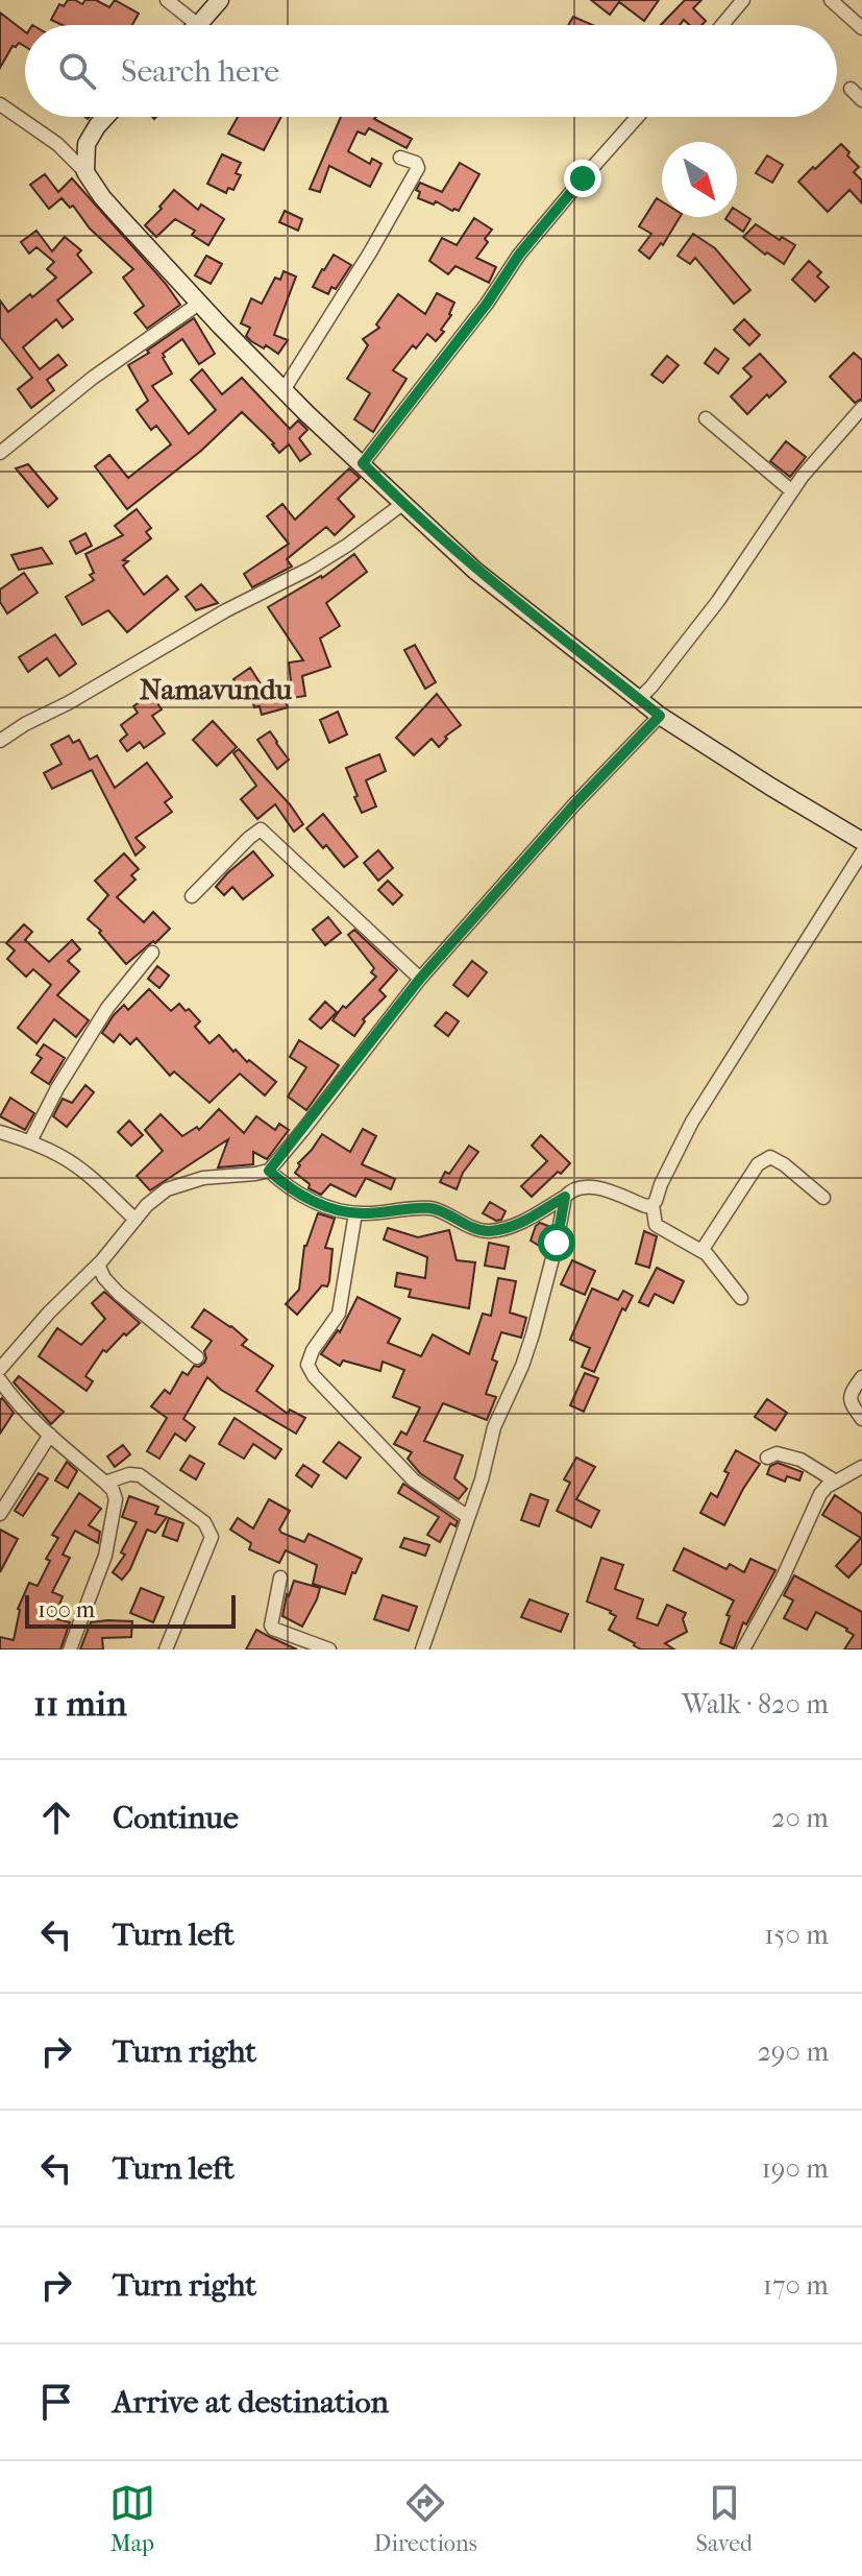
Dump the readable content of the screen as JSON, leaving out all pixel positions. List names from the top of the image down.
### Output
{
  "districts": ["Namavundu"],
  "scale_bar": "100 m",
  "north": "bottom right",
  "page": {
    "search": "Search here",
    "scale": "100 m",
    "heading": ["11 min", "Walk · 820 m"],
    "list": [
      ["Continue", "20 m"],
      ["Turn left", "150 m"],
      ["Turn right", "290 m"],
      ["Turn left", "190 m"],
      ["Turn right", "170 m"],
      "Arrive at destination"
    ],
    "nav": ["Map", "Directions", "Saved"]
  }
}
